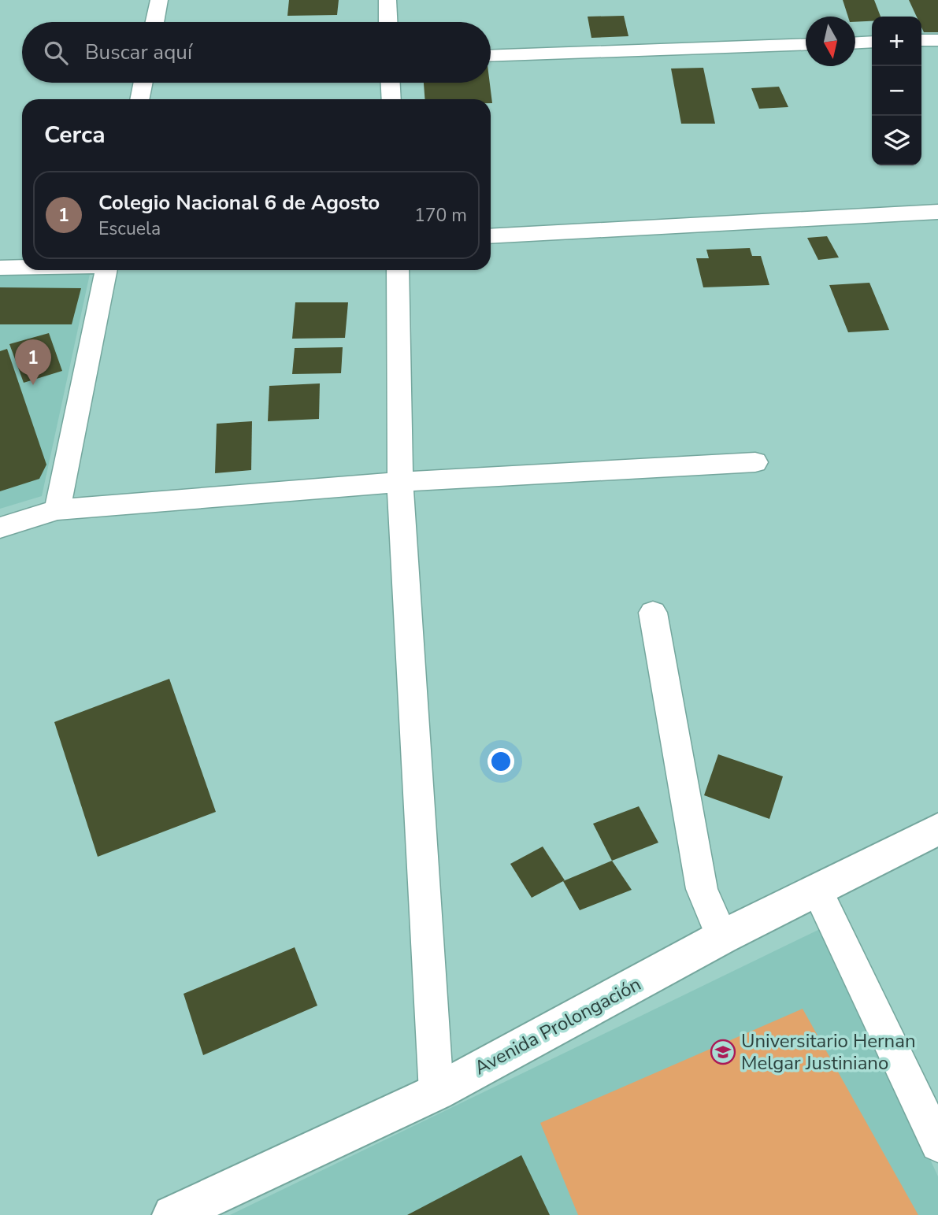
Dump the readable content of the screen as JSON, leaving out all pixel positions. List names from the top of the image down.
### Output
{
  "streets": {
    "street": ["Avenida Prolongación"]
  },
  "places": {
    "school or university": ["Universitario Hernan Melgar Justiniano"]
  },
  "north": "bottom",
  "page": {
    "map_buttons": ["+", "−"],
    "search": "Buscar aquí",
    "heading": "Cerca",
    "list": [
      {
        "mark": "1",
        "name": "Colegio Nacional 6 de Agosto",
        "note": "Escuela",
        "value": "170 m"
      }
    ],
    "pins": "1"
  }
}
